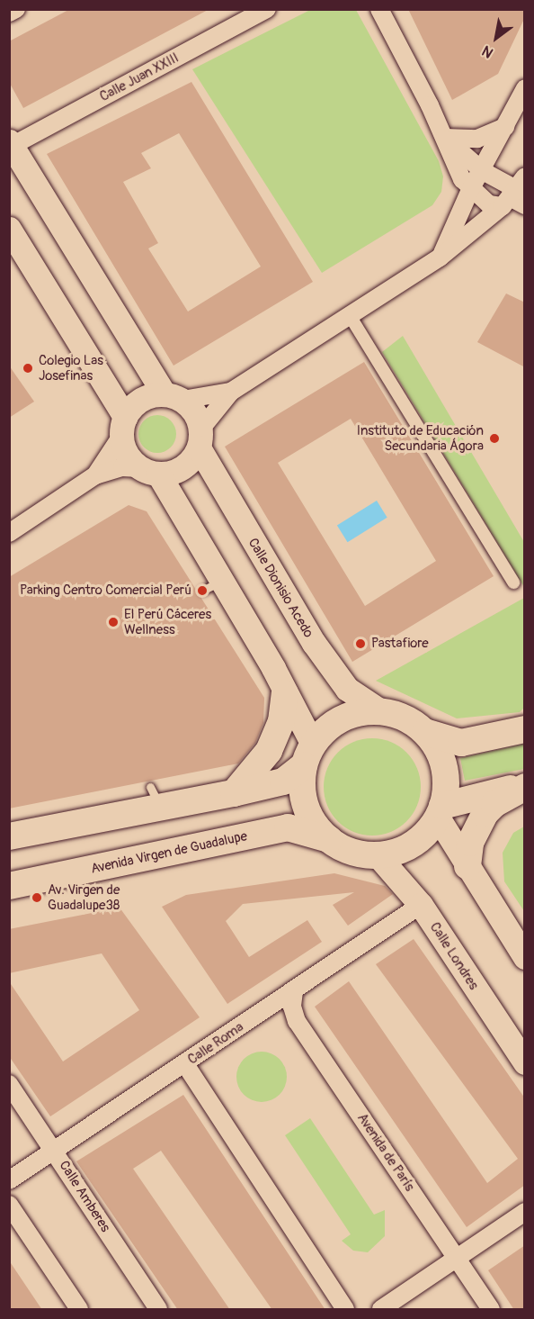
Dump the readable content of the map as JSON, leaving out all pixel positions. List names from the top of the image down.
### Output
{
  "streets": {
    "main road": ["Calle Dionisio Acedo", "Avenida Virgen de Guadalupe", "Calle Londres"],
    "street": [
      "Calle Juan XXIII",
      "Calle Roma",
      "Avenida de París",
      "Calle Amberes"
    ]
  },
  "crossings": [
    ["Calle Dionisio Acedo", "Avenida Virgen de Guadalupe"],
    ["Calle Dionisio Acedo", "Calle Londres"],
    ["Avenida Virgen de Guadalupe", "Calle Londres"],
    ["Calle Londres", "Calle Roma"],
    ["Calle Roma", "Avenida de París"],
    ["Calle Roma", "Calle Amberes"]
  ],
  "places": [
    "Colegio Las Josefinas",
    "Instituto de Educación Secundaria Ágora",
    "Parking Centro Comercial Perú",
    "El Perú Cáceres Wellness",
    "Pastafiore",
    "Av. Virgen de Guadalupe38"
  ],
  "north": "bottom left"
}
